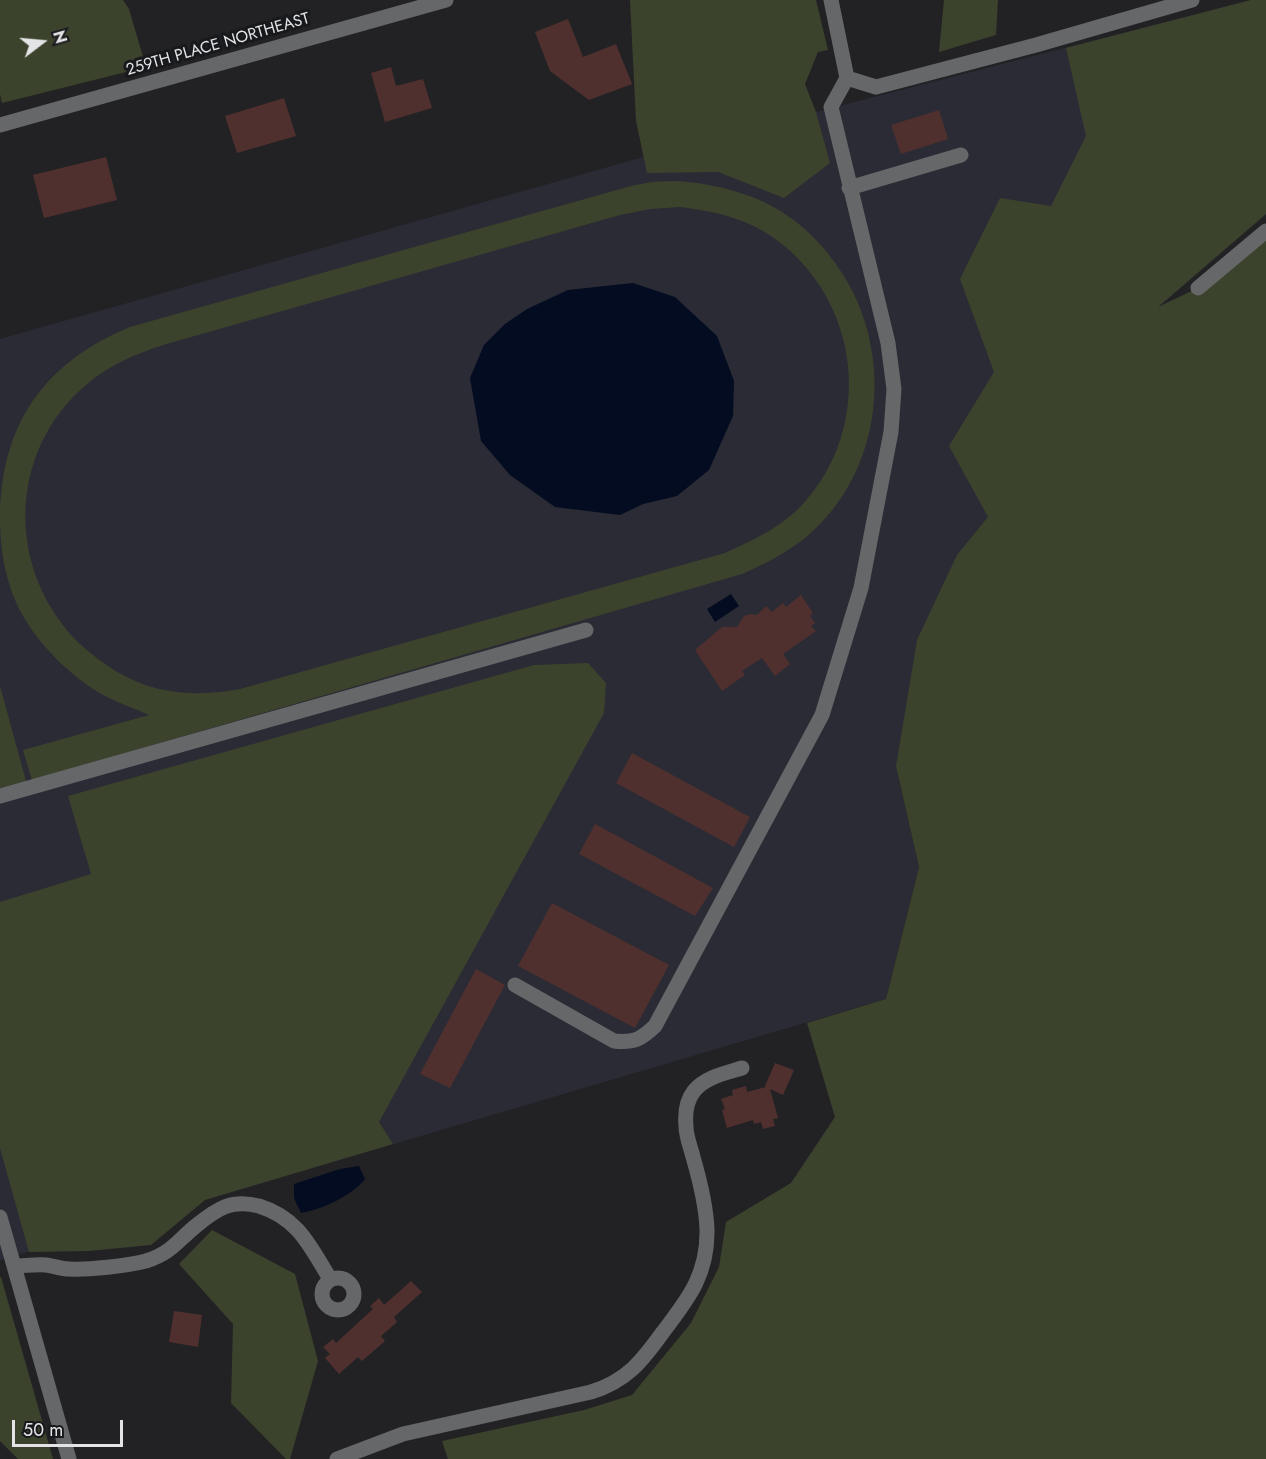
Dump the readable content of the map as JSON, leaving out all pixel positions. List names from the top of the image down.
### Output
{
  "streets": {
    "street": ["259TH PLACE NORTHEAST"]
  },
  "scale_bar": "50 m",
  "north": "right"
}
